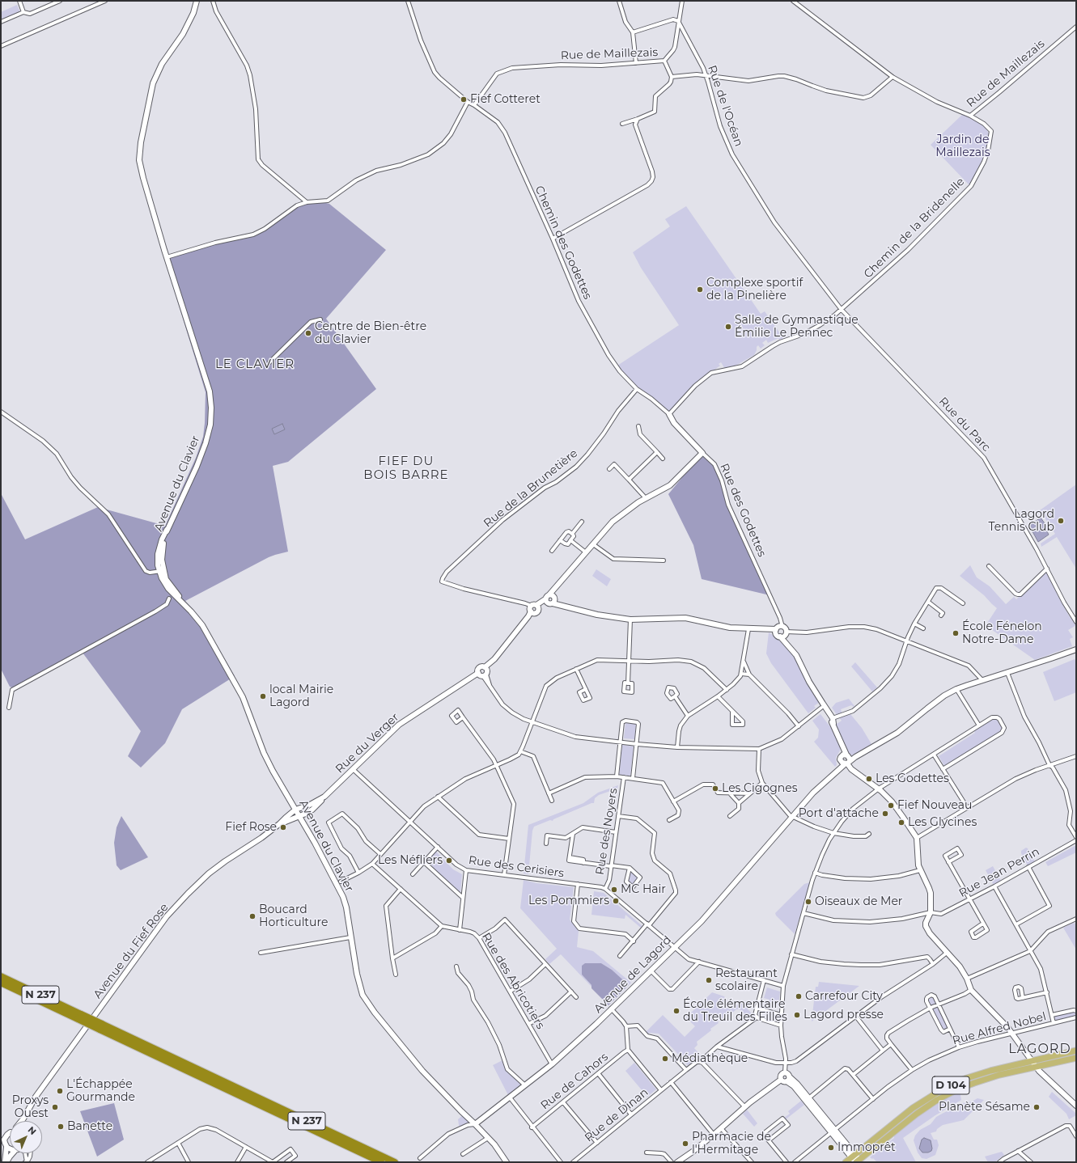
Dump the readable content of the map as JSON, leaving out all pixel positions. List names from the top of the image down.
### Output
{
  "streets": {
    "highway": ["N 237"],
    "main road": ["D 104"],
    "street": [
      "Rue de Maillezais",
      "Rue de l'Océan",
      "Chemin de la Bridenelle",
      "Chemin des Godettes",
      "Rue du Parc",
      "Avenue du Clavier",
      "Rue de la Brunetière",
      "Rue des Godettes",
      "Rue du Verger",
      "Rue des Noyers",
      "Rue des Cerisiers",
      "Rue Jean Perrin",
      "Avenue du Fief Rose",
      "Avenue de Lagord",
      "Rue des Abricotiers",
      "Rue Alfred Nobel",
      "Rue de Cahors",
      "Rue de Dinan"
    ]
  },
  "crossings": [
    ["Rue de Maillezais", "Chemin de la Bridenelle"],
    ["Rue de Maillezais", "Chemin des Godettes"],
    ["Rue de l'Océan", "Chemin de la Bridenelle"],
    ["Rue de l'Océan", "Rue du Parc"],
    ["Chemin de la Bridenelle", "Rue du Parc"],
    ["Chemin de la Bridenelle", "Rue des Godettes"],
    ["Chemin des Godettes", "Rue de la Brunetière"],
    ["Chemin des Godettes", "Rue des Godettes"],
    ["Avenue du Clavier", "Rue du Verger"],
    ["Avenue du Clavier", "Avenue du Fief Rose"],
    ["Avenue du Clavier", "Avenue de Lagord"],
    ["Rue de la Brunetière", "Rue des Godettes"],
    ["Rue du Verger", "Rue des Cerisiers"],
    ["Rue du Verger", "Avenue du Fief Rose"],
    ["Rue des Noyers", "Rue des Cerisiers"],
    ["Rue des Cerisiers", "Avenue de Lagord"],
    ["Avenue de Lagord", "Rue des Abricotiers"]
  ],
  "districts": ["LE CLAVIER", "FIEF DU BOIS BARRE", "LAGORD"],
  "parks": ["Jardin de Maillezais"],
  "places": [
    "Fief Cotteret",
    "Complexe sportif de la Pinelière",
    "Salle de Gymnastique Émilie Le Pennec",
    "Centre de Bien-être du Clavier",
    "Lagord Tennis Club",
    "École Fénelon Notre-Dame",
    "local Mairie Lagord",
    "Les Godettes",
    "Les Cigognes",
    "Fief Nouveau",
    "Port d'attache",
    "Les Glycines",
    "Fief Rose",
    "Les Néfliers",
    "MC Hair",
    "Les Pommiers",
    "Oiseaux de Mer",
    "Boucard Horticulture",
    "Restaurant scolaire",
    "Carrefour City",
    "École élémentaire du Treuil des Filles",
    "Lagord presse",
    "Médiathèque",
    "L'Échappée Gourmande",
    "Proxys Ouest",
    "Planète Sésame",
    "Banette",
    "Pharmacie de l'Hermitage",
    "Immoprêt"
  ],
  "north": "top right"
}
